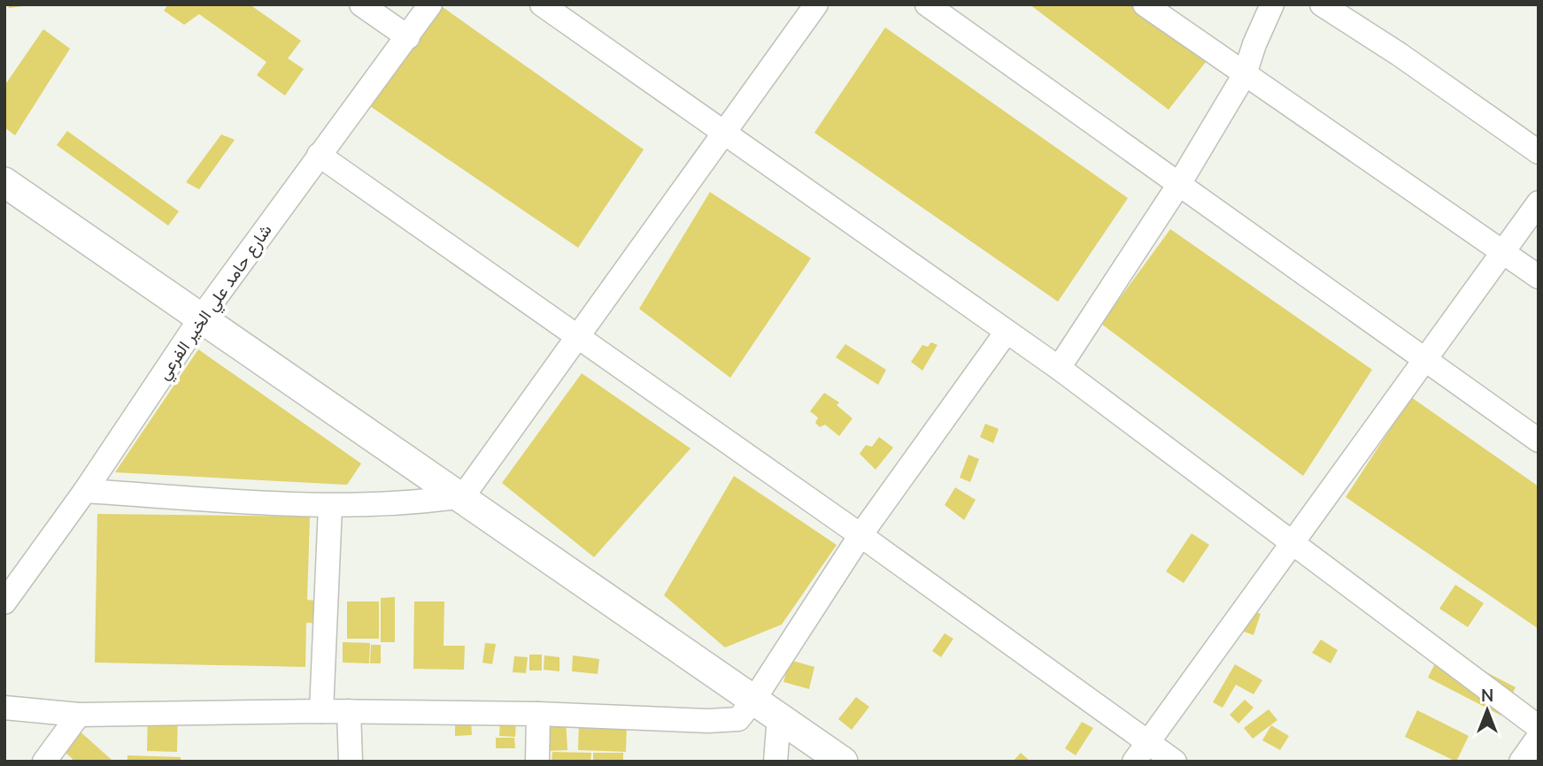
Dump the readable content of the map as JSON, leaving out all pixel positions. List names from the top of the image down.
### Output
{
  "streets": {
    "street": ["شارع حامد علي الخير الفرعي"]
  },
  "north": "top"
}
